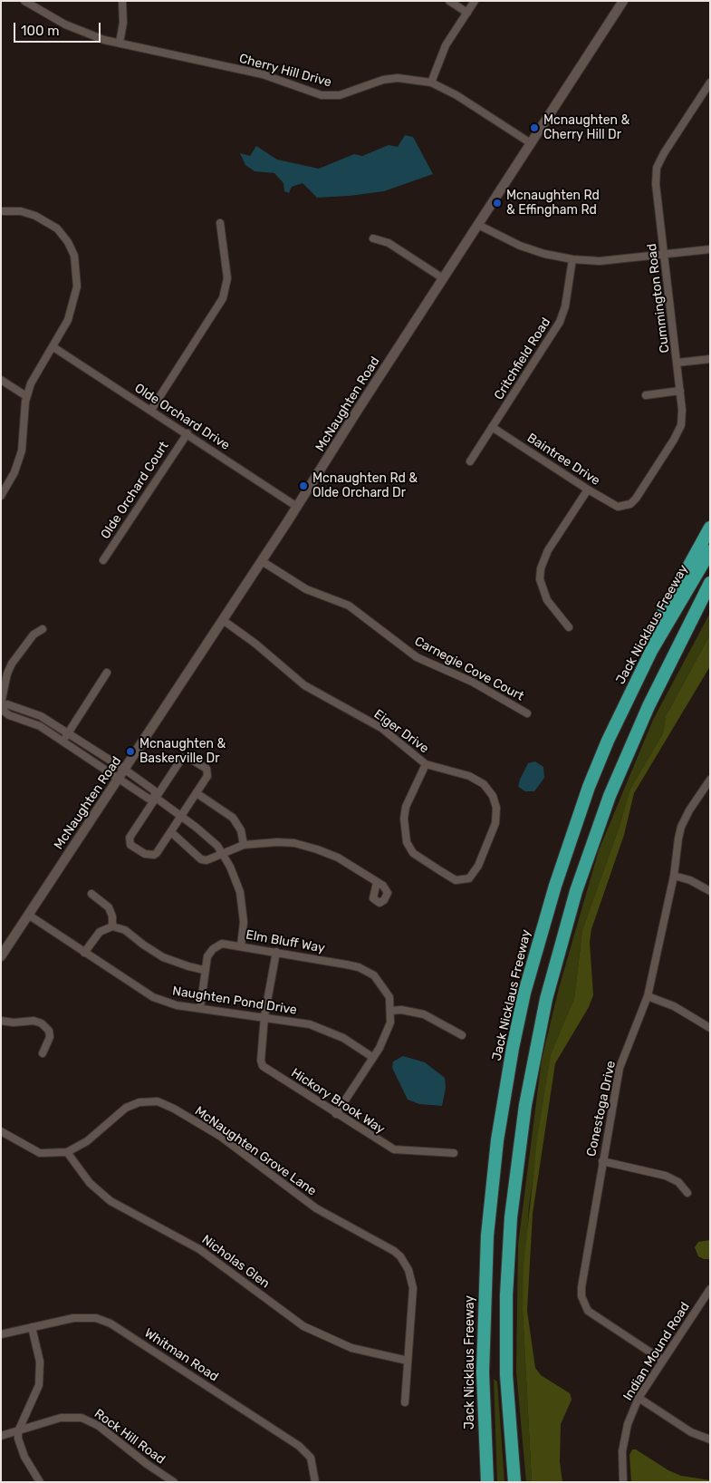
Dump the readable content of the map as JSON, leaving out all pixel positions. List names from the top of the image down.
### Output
{
  "streets": {
    "highway": ["Jack Nicklaus Freeway"],
    "street": [
      "Cherry Hill Drive",
      "Cummington Road",
      "Critchfield Road",
      "McNaughten Road",
      "Olde Orchard Drive",
      "Baintree Drive",
      "Olde Orchard Court",
      "Carnegie Cove Court",
      "Eiger Drive",
      "Elm Bluff Way",
      "Naughten Pond Drive",
      "Hickory Brook Way",
      "Conestoga Drive",
      "McNaughten Grove Lane",
      "Nicholas Glen",
      "Indian Mound Road",
      "Whitman Road",
      "Rock Hill Road"
    ]
  },
  "crossings": [
    ["Cherry Hill Drive", "McNaughten Road"],
    ["Cummington Road", "Baintree Drive"],
    ["Critchfield Road", "Baintree Drive"],
    ["McNaughten Road", "Olde Orchard Drive"],
    ["McNaughten Road", "Carnegie Cove Court"],
    ["McNaughten Road", "Eiger Drive"],
    ["McNaughten Road", "Naughten Pond Drive"],
    ["Olde Orchard Drive", "Olde Orchard Court"],
    ["Elm Bluff Way", "Naughten Pond Drive"],
    ["Naughten Pond Drive", "Hickory Brook Way"],
    ["Conestoga Drive", "Indian Mound Road"],
    ["McNaughten Grove Lane", "Nicholas Glen"]
  ],
  "places": [
    "Mcnaughten & Cherry Hill Dr",
    "Mcnaughten Rd & Effingham Rd",
    "Mcnaughten Rd & Olde Orchard Dr",
    "Mcnaughten & Baskerville Dr"
  ],
  "scale_bar": "100 m"
}
